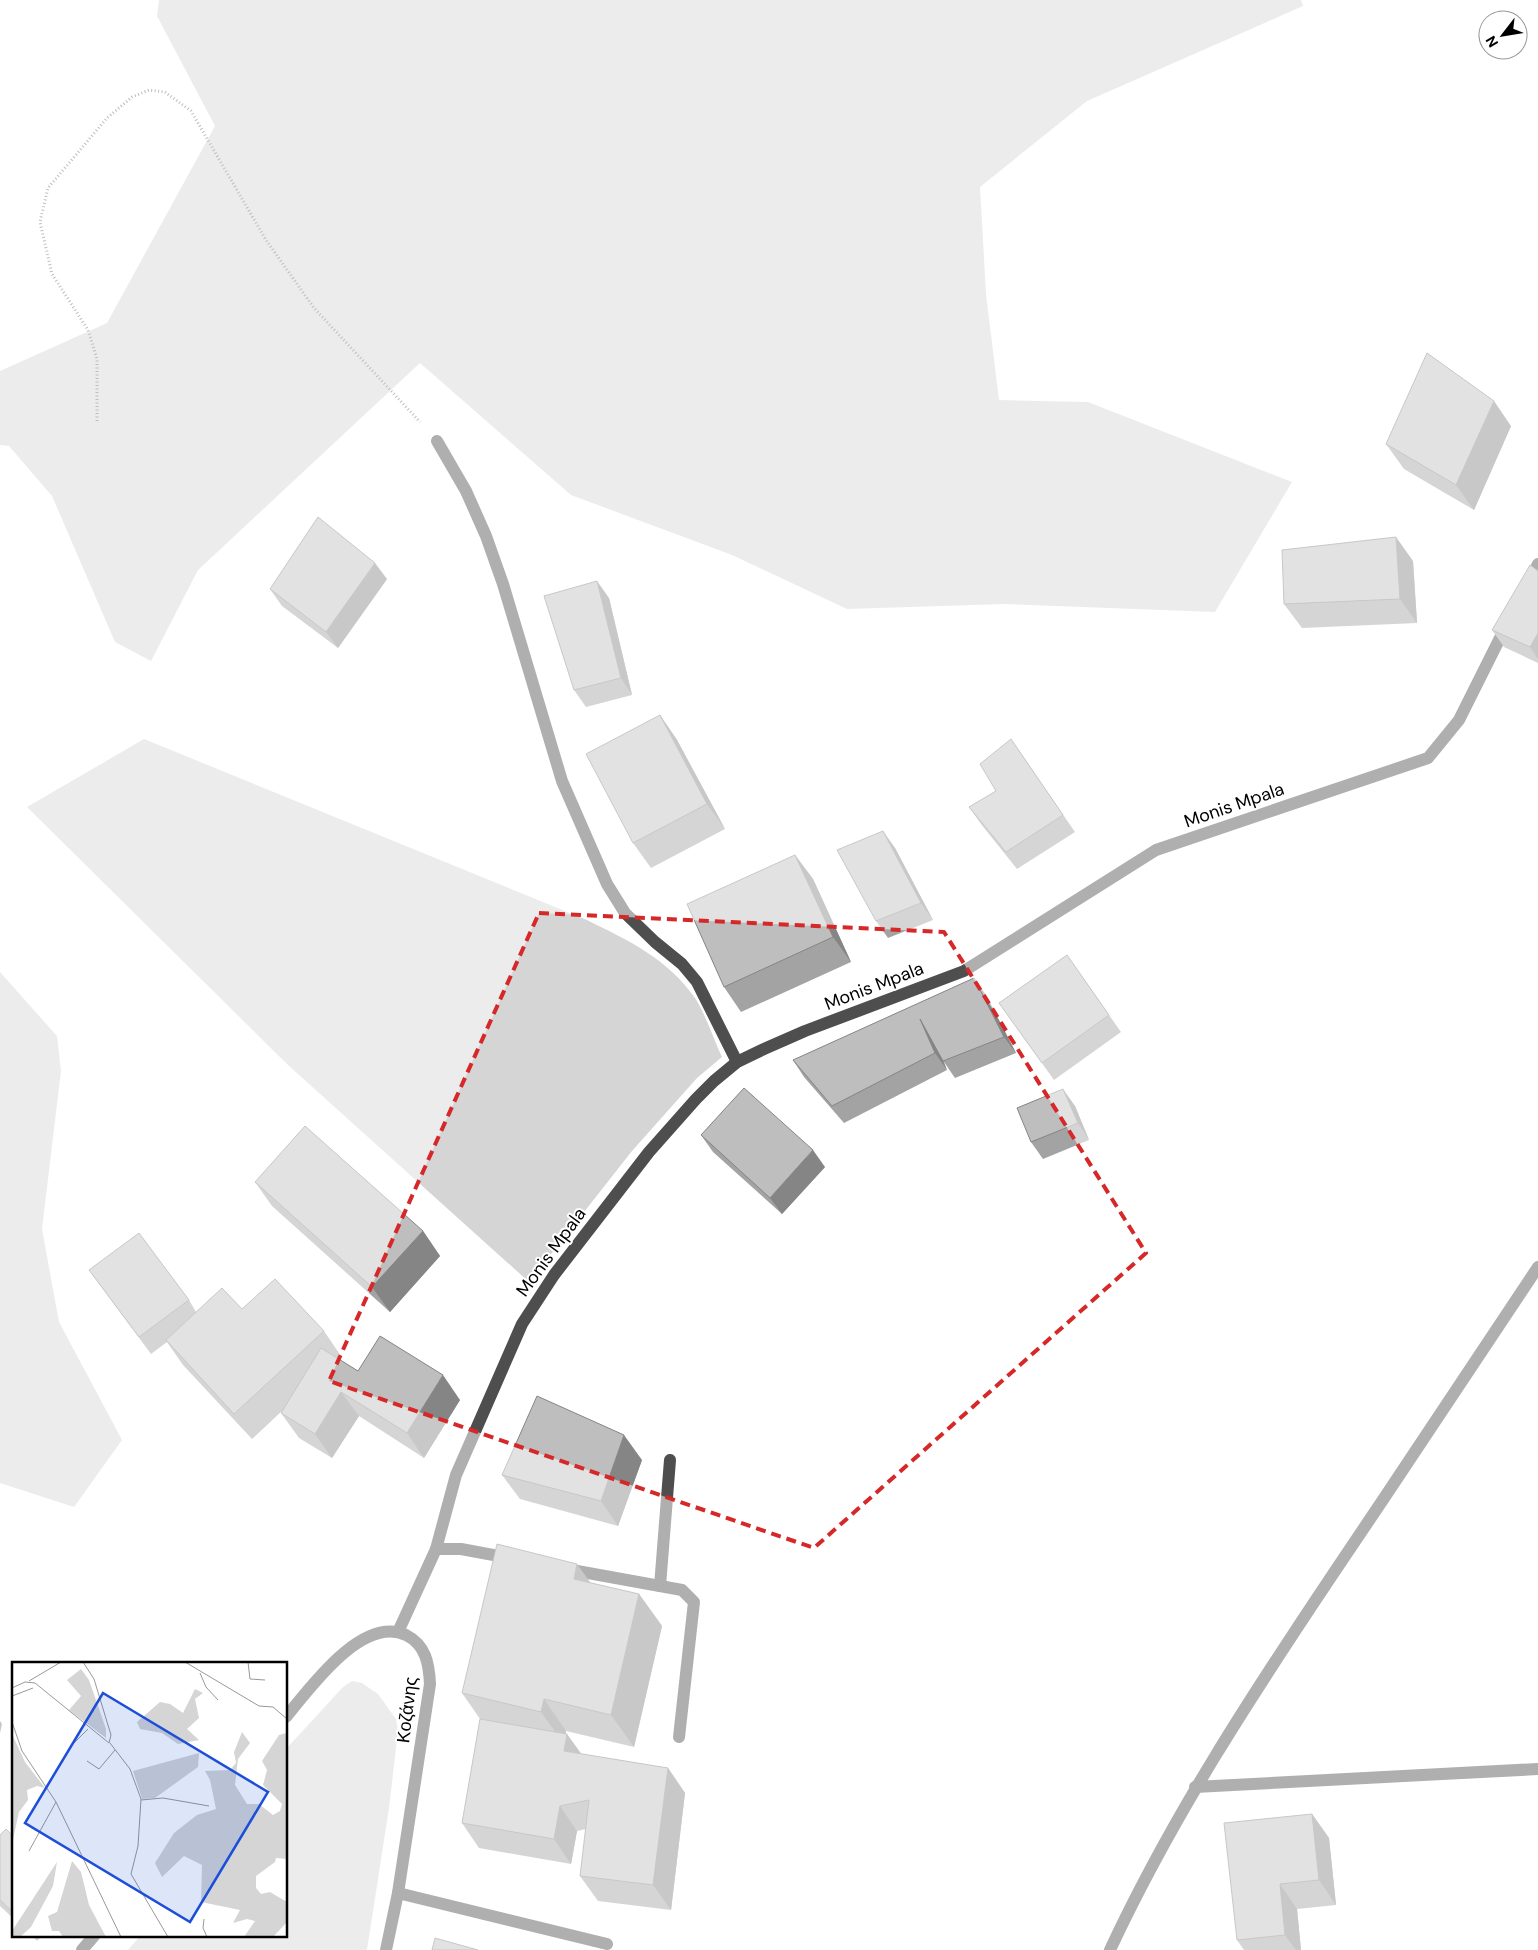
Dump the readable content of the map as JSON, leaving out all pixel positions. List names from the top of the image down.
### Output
{
  "streets": {
    "street": ["Monis Mpala", "Κοζάνης"]
  },
  "crossings": [
    ["Monis Mpala", "Κοζάνης"]
  ],
  "north": "bottom left"
}
